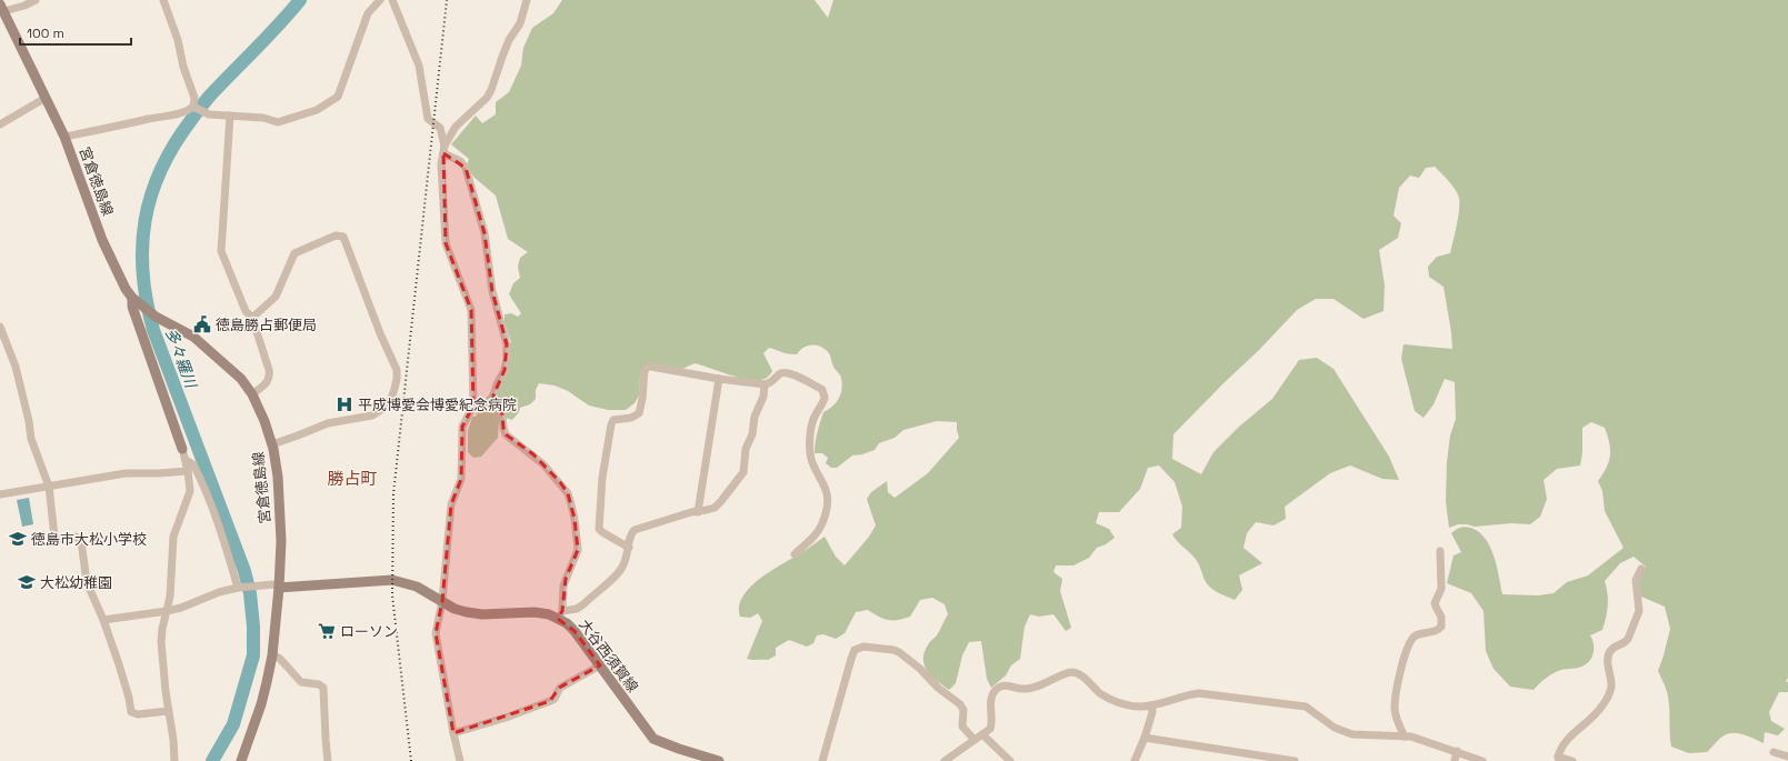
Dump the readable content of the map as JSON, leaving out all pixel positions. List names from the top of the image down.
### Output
{
  "streets": {
    "main road": ["宮倉徳島線", "大谷西須賀線"]
  },
  "crossings": [
    ["宮倉徳島線", "大谷西須賀線"]
  ],
  "districts": ["勝占町"],
  "water": ["多々羅川"],
  "places": {
    "public building": ["徳島勝占郵便局"],
    "hospital": ["平成博愛会博愛紀念病院"],
    "school or university": ["徳島市大松小学校", "大松幼稚園"],
    "supermarket": ["ローソン"]
  },
  "scale_bar": "100 m"
}
